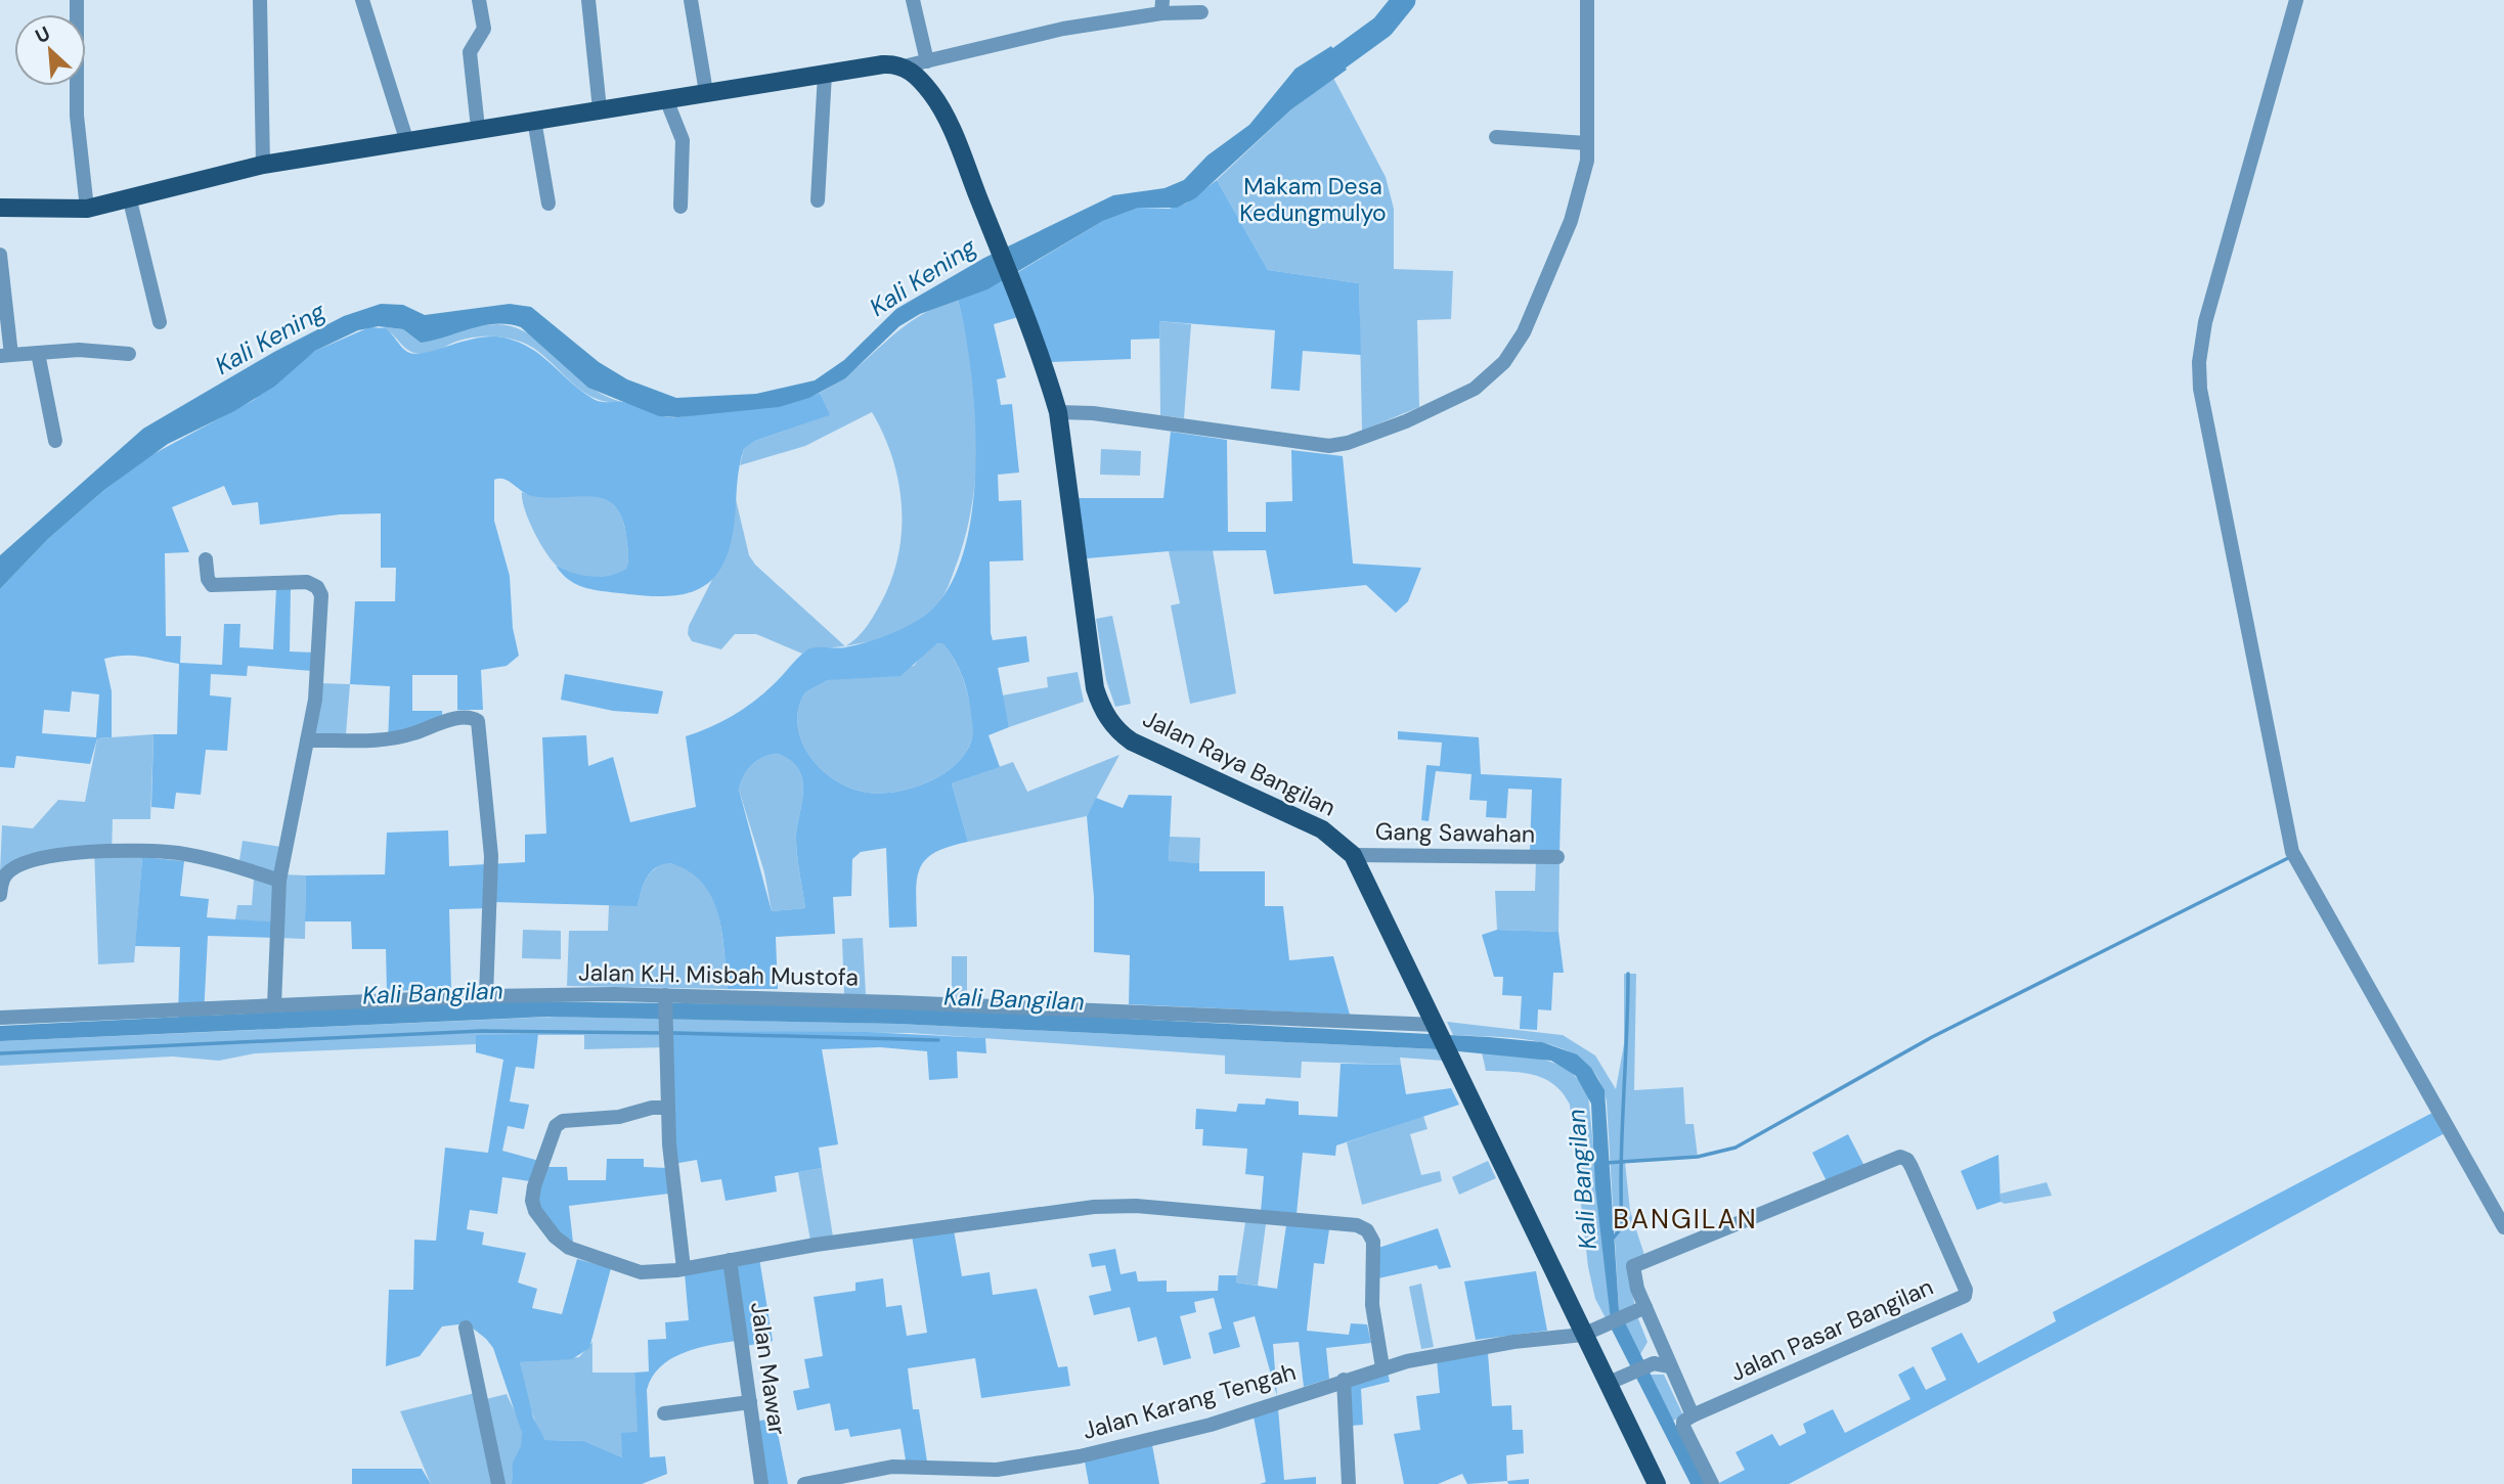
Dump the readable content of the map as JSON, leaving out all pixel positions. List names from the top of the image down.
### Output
{
  "streets": {
    "main road": ["Jalan Raya Bangilan"],
    "street": [
      "Gang Sawahan",
      "Jalan K.H. Misbah Mustofa",
      "Jalan Pasar Bangilan",
      "Jalan Mawar",
      "Jalan Karang Tengah"
    ]
  },
  "crossings": [
    ["Jalan Raya Bangilan", "Gang Sawahan"],
    ["Jalan Raya Bangilan", "Jalan K.H. Misbah Mustofa"],
    ["Jalan Raya Bangilan", "Jalan Karang Tengah"],
    ["Jalan Pasar Bangilan", "Jalan Karang Tengah"]
  ],
  "districts": ["BANGILAN"],
  "water": ["Kali Kening", "Kali Bangilan"],
  "parks": ["Makam Desa Kedungmulyo"],
  "north": "top left"
}
